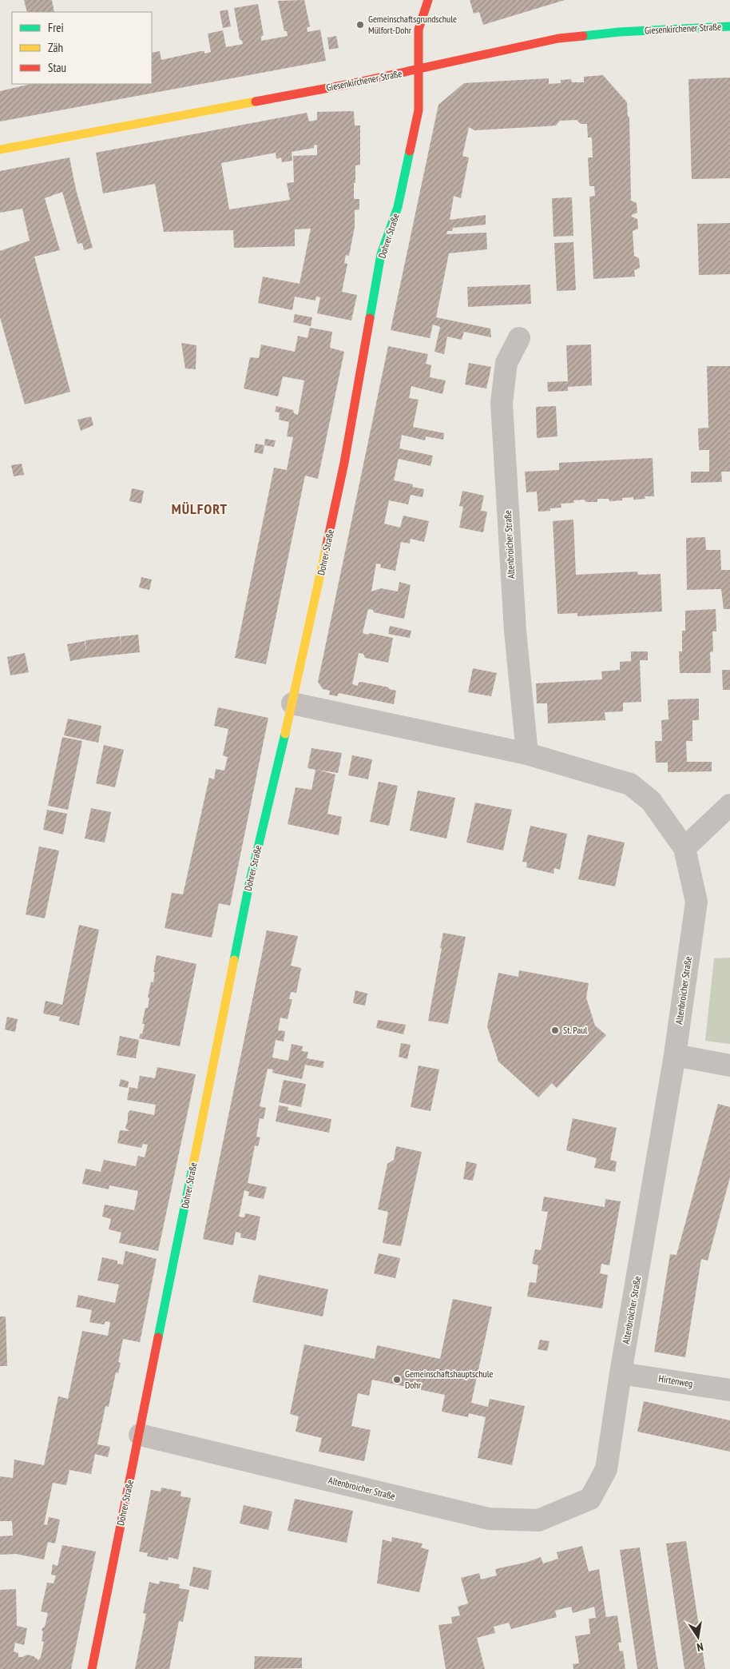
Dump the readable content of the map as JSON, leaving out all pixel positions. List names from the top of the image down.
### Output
{
  "streets": {
    "street": [
      "Giesenkirchener Straße",
      "Dohrer Straße",
      "Altenbroicher Straße",
      "Hirtenweg"
    ]
  },
  "crossings": [
    ["Giesenkirchener Straße", "Dohrer Straße"],
    ["Dohrer Straße", "Altenbroicher Straße"],
    ["Altenbroicher Straße", "Hirtenweg"]
  ],
  "districts": ["MÜLFORT"],
  "places": ["Gemeinschaftsgrundschule Mülfort-Dohr", "St. Paul", "Gemeinschaftshauptschule Dohr"],
  "legend": ["Frei", "Zäh", "Stau"],
  "north": "bottom"
}
